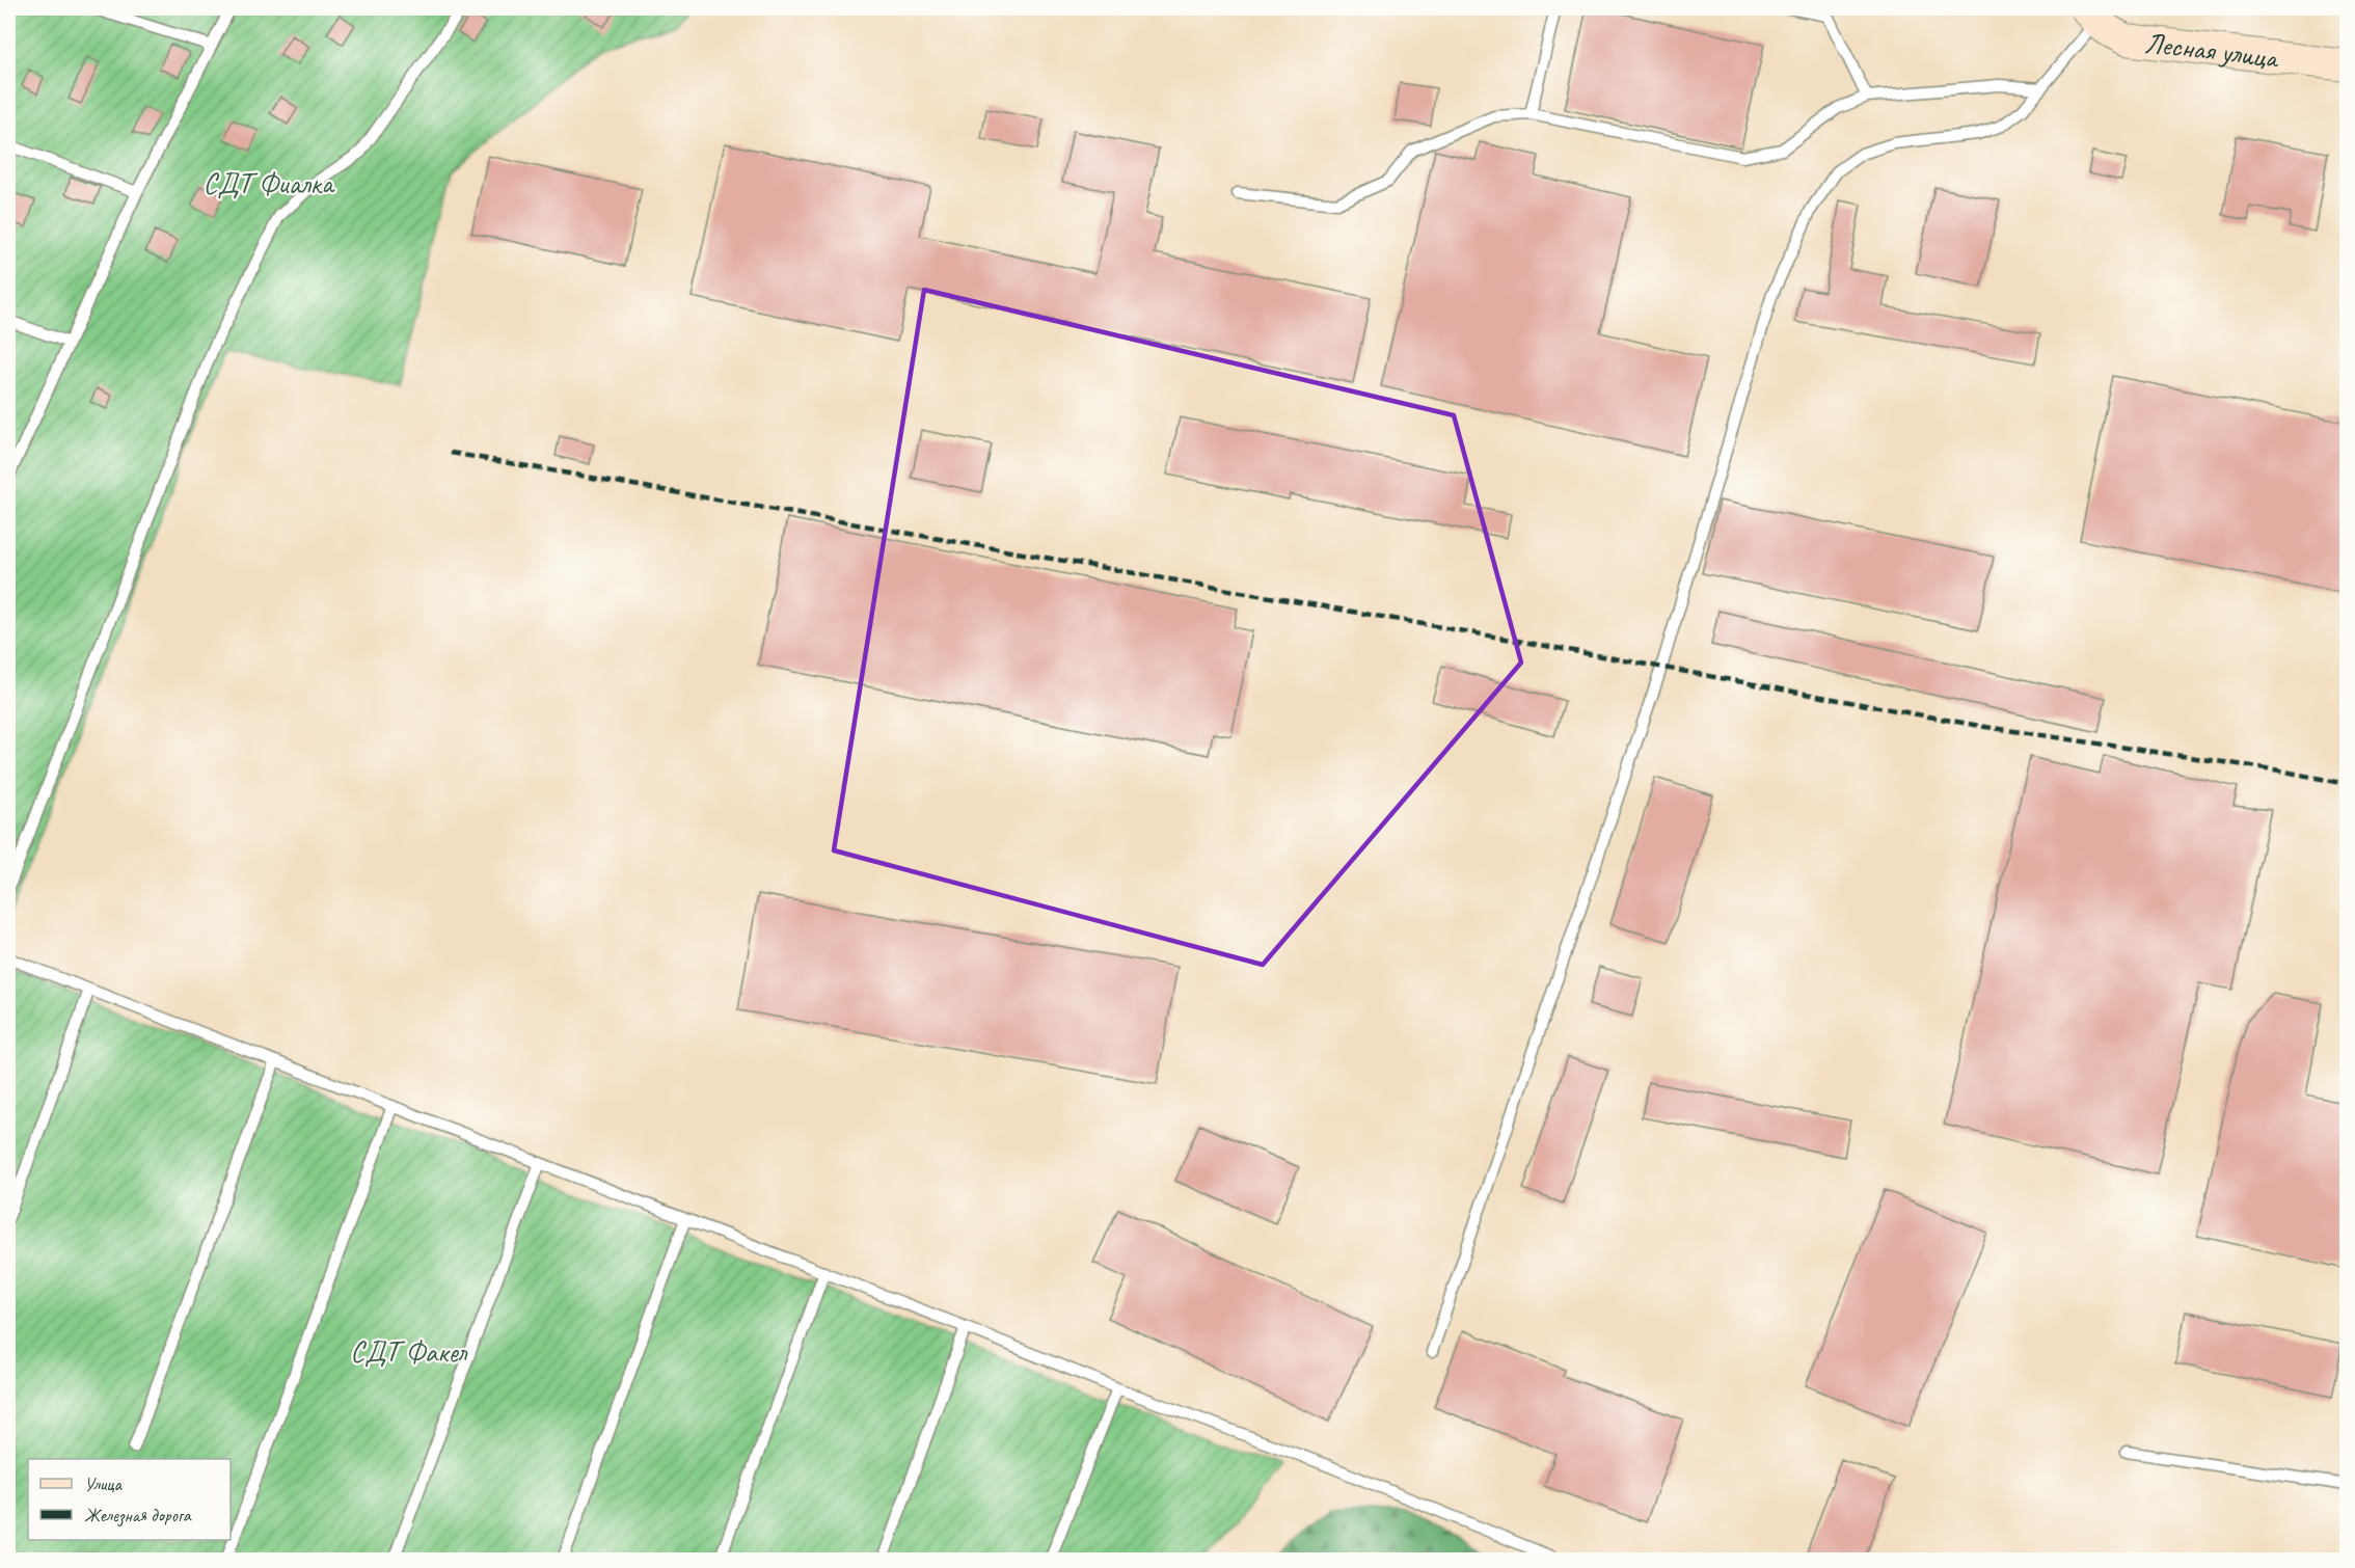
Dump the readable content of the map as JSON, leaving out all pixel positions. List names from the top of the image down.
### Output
{
  "streets": {
    "street": ["Лесная улица"]
  },
  "parks": ["СДТ Фиалка", "СДТ Факел"],
  "legend": ["Улица", "Железная дорога"]
}
